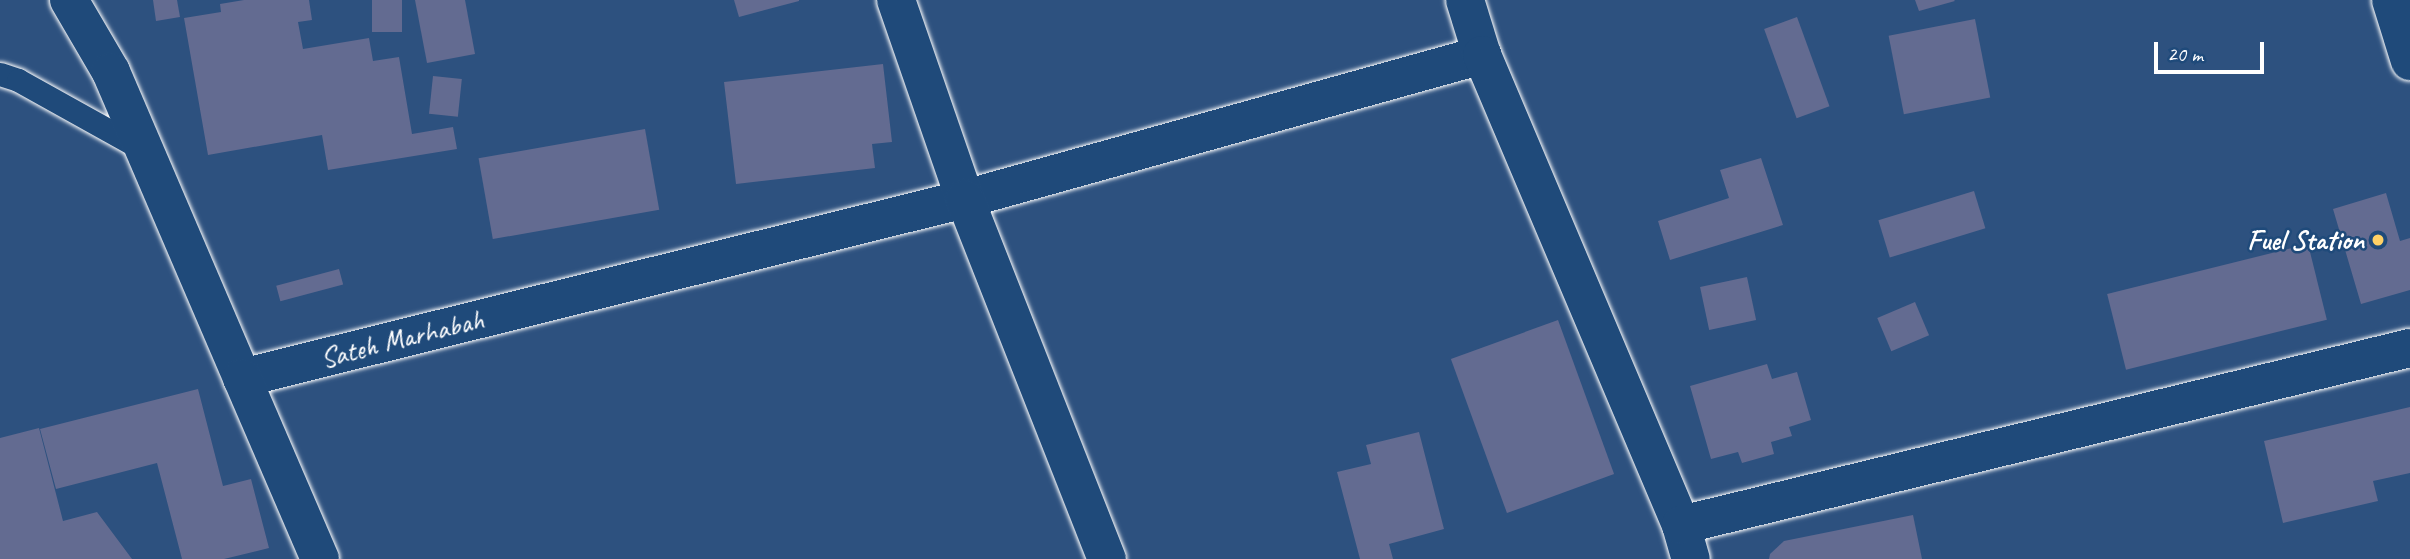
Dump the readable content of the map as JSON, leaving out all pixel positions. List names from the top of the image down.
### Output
{
  "streets": {
    "street": ["Sateh Marhabah"]
  },
  "places": ["Fuel Station"],
  "scale_bar": "20 m"
}
